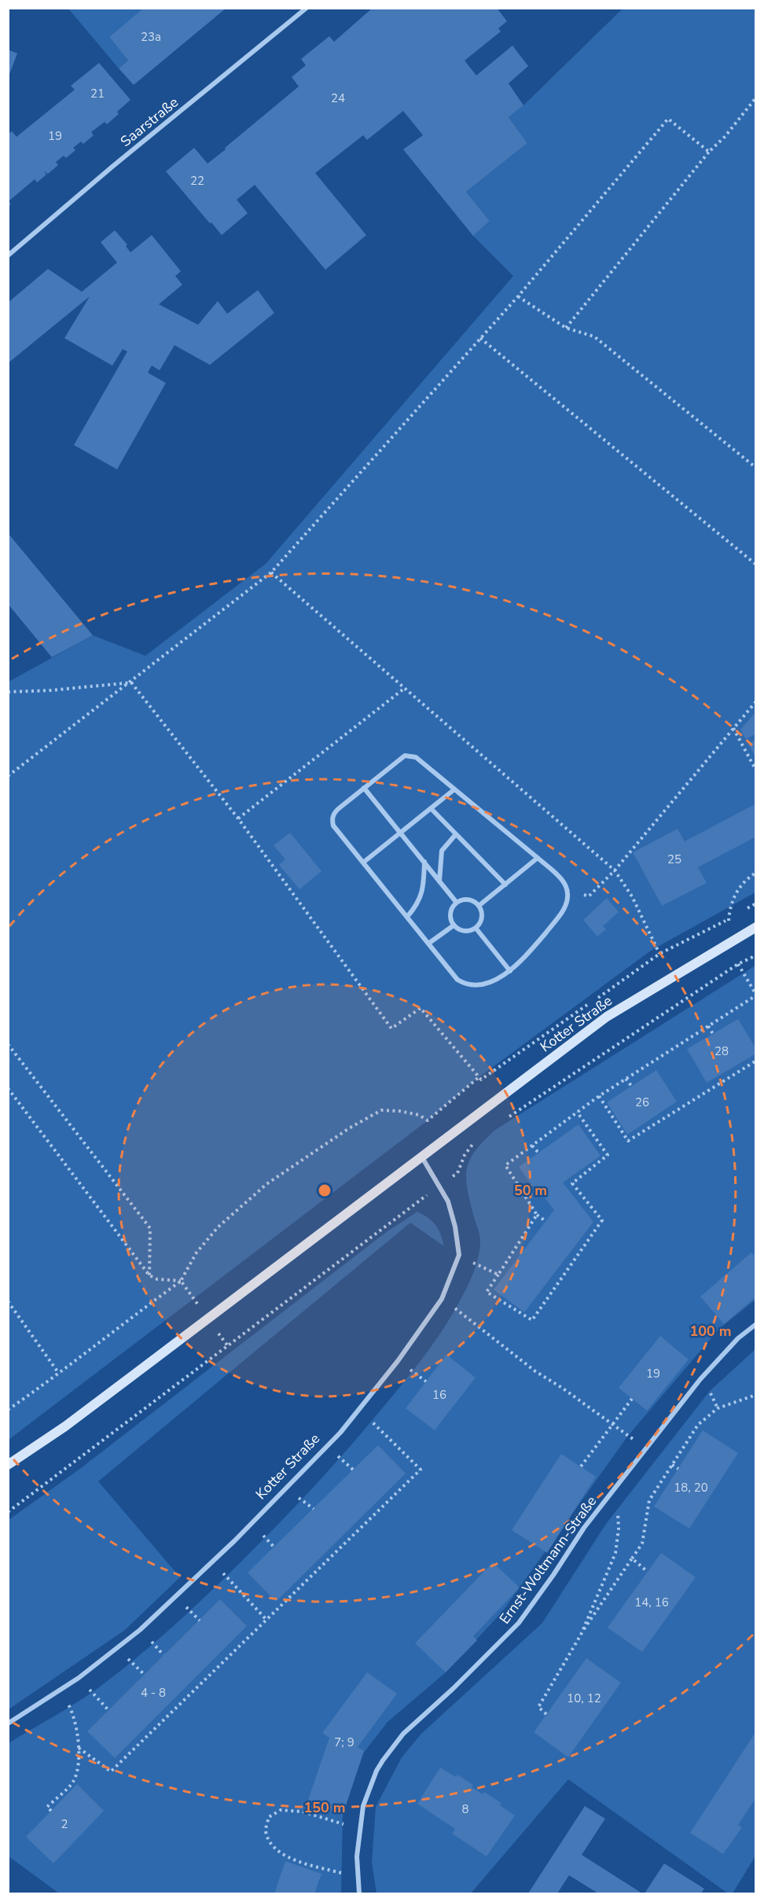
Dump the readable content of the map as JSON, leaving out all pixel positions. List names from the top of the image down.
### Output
{
  "streets": {
    "street": ["Saarstraße", "Kotter Straße", "Ernst-Woltmann-Straße"]
  },
  "house_numbers": [
    "23a",
    "21",
    "24",
    "19",
    "22",
    "25",
    "28",
    "26",
    "19",
    "16",
    "18, 20",
    "14, 16",
    "4 - 8",
    "10, 12",
    "7; 9",
    "8",
    "2"
  ],
  "rings": ["50 m", "100 m", "150 m"]
}
